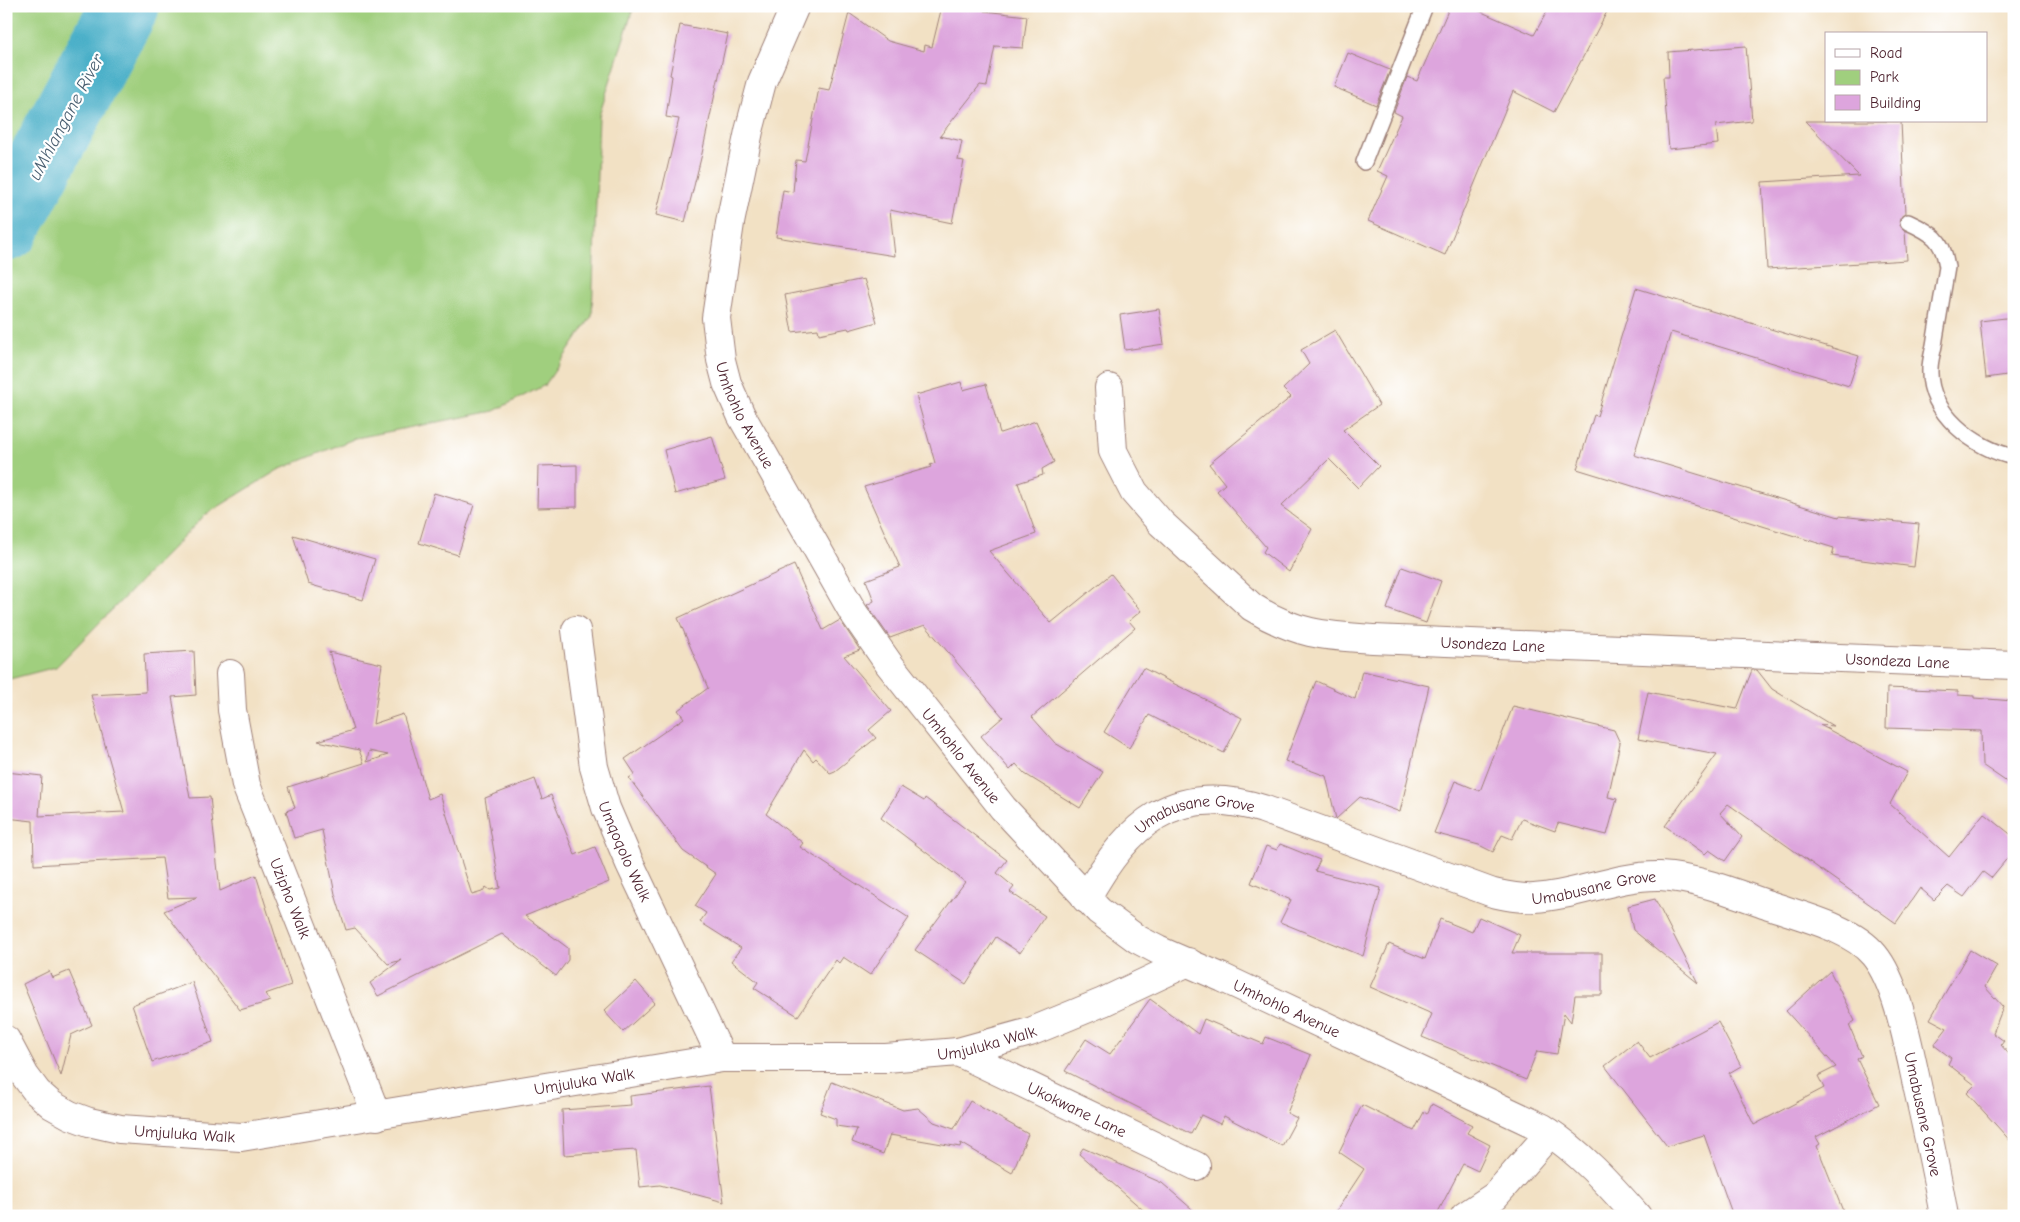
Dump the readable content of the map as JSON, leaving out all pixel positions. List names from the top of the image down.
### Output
{
  "streets": {
    "street": [
      "Umhohlo Avenue",
      "Usondeza Lane",
      "Umabusane Grove",
      "Umqoqolo Walk",
      "Uzipho Walk",
      "Umjuluka Walk",
      "Ukokwane Lane"
    ]
  },
  "crossings": [
    ["Umhohlo Avenue", "Umabusane Grove"],
    ["Umhohlo Avenue", "Umjuluka Walk"],
    ["Umqoqolo Walk", "Umjuluka Walk"],
    ["Uzipho Walk", "Umjuluka Walk"],
    ["Umjuluka Walk", "Ukokwane Lane"]
  ],
  "water": ["uMhlangane River"],
  "legend": ["Road", "Park", "Building"]
}
